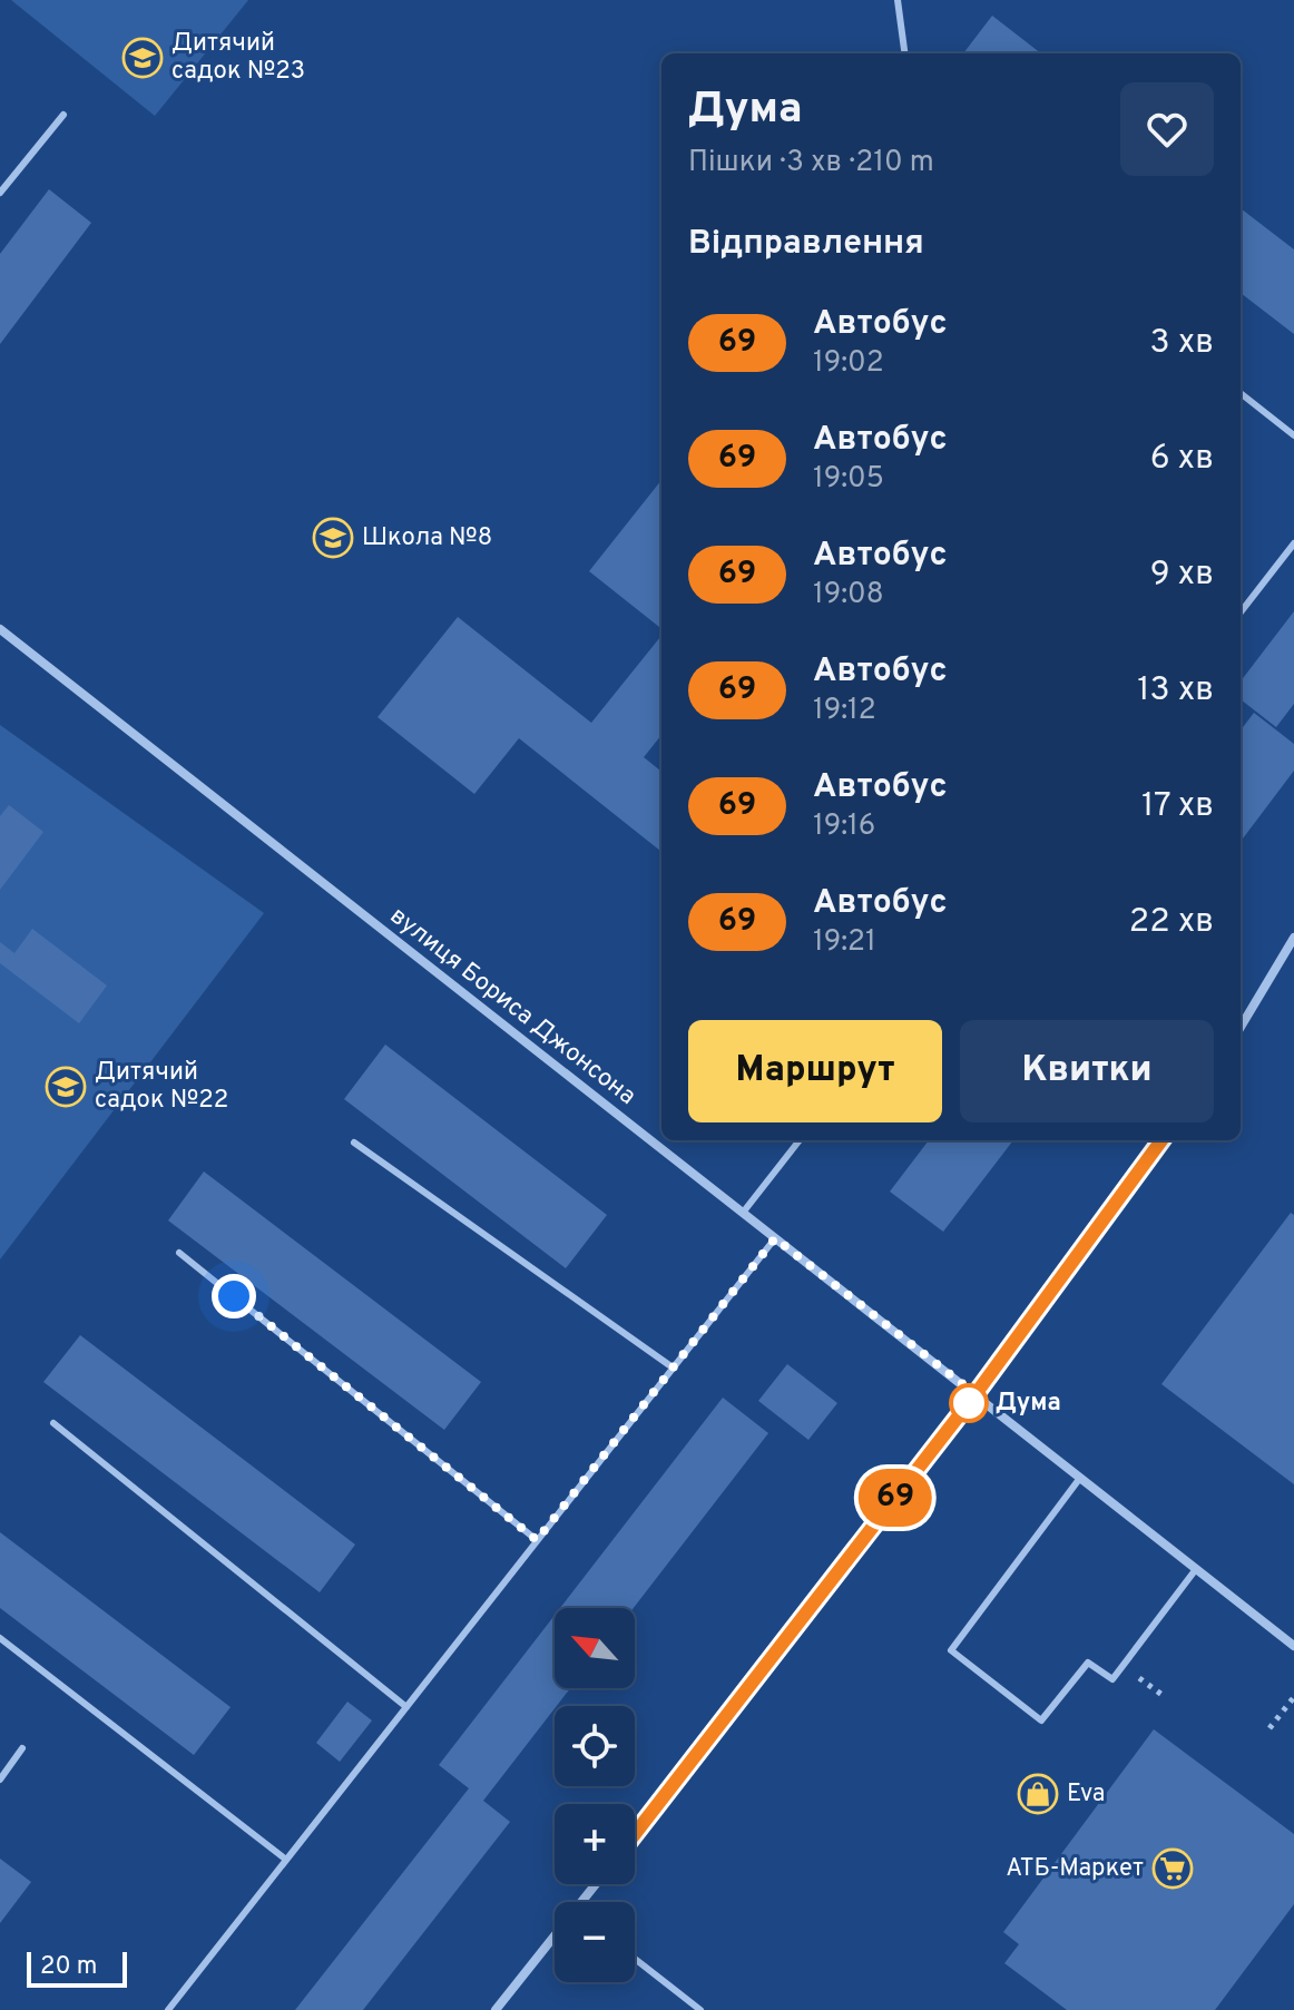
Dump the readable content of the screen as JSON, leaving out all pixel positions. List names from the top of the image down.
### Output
{
  "streets": {
    "street": ["вулиця Бориса Джонсона"]
  },
  "places": {
    "school or university": ["Дитячий садок №23", "Школа №8", "Дитячий садок №22"],
    "other": ["Дума"],
    "shop": ["Eva"],
    "supermarket": ["АТБ-Маркет"]
  },
  "lines": ["bus line 69"],
  "scale_bar": "20 m",
  "north": "top left",
  "page": {
    "on_map": "69",
    "heading": [
      ["Дума", "Пішки · 3 хв · 210 m"],
      "Відправлення"
    ],
    "list": [
      {
        "mark": "69",
        "name": "Автобус",
        "note": "19:02",
        "value": "3 хв"
      },
      {
        "mark": "69",
        "name": "Автобус",
        "note": "19:05",
        "value": "6 хв"
      },
      {
        "mark": "69",
        "name": "Автобус",
        "note": "19:08",
        "value": "9 хв"
      },
      {
        "mark": "69",
        "name": "Автобус",
        "note": "19:12",
        "value": "13 хв"
      },
      {
        "mark": "69",
        "name": "Автобус",
        "note": "19:16",
        "value": "17 хв"
      },
      {
        "mark": "69",
        "name": "Автобус",
        "note": "19:21",
        "value": "22 хв"
      }
    ],
    "buttons": ["Маршрут", "Квитки"],
    "map_buttons": ["+", "−"],
    "scale": "20 m"
  }
}
